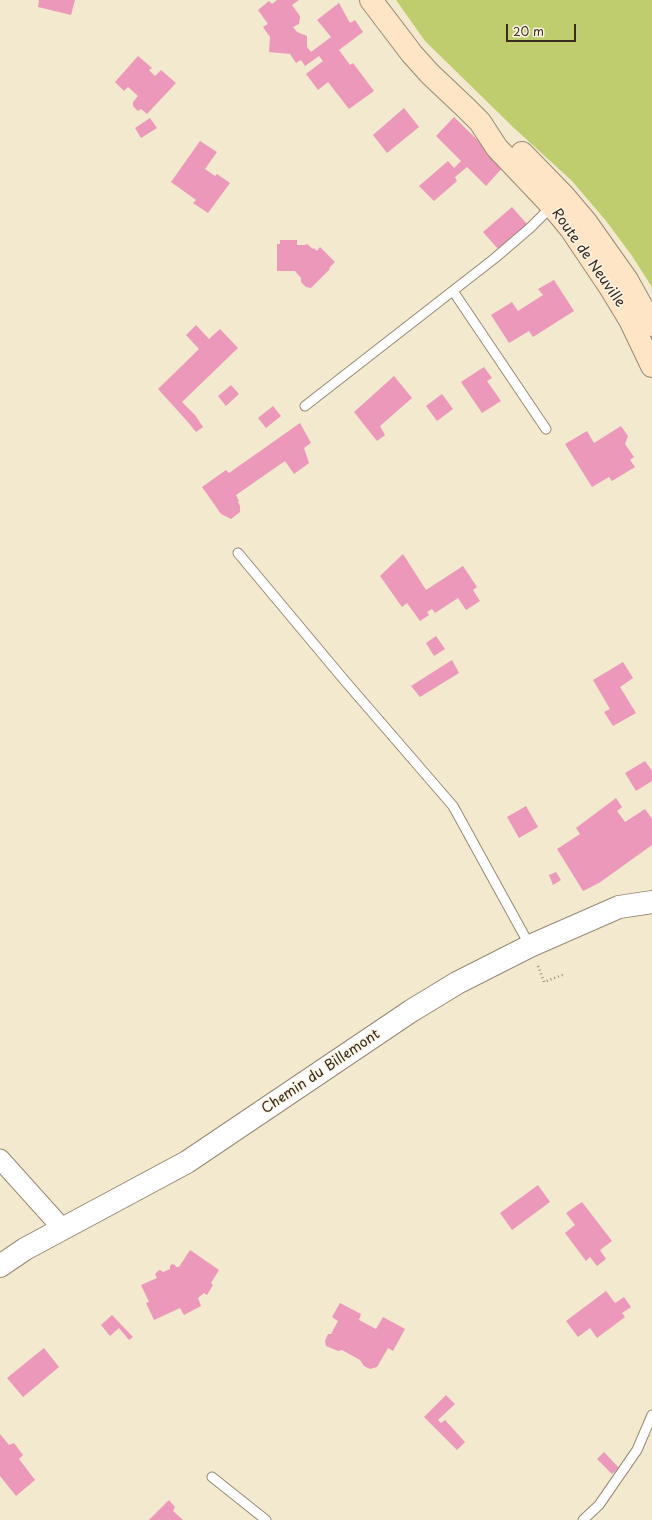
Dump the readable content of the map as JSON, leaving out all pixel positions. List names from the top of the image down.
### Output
{
  "streets": {
    "main road": ["Route de Neuville"],
    "street": ["Chemin du Billemont"]
  },
  "scale_bar": "20 m"
}
